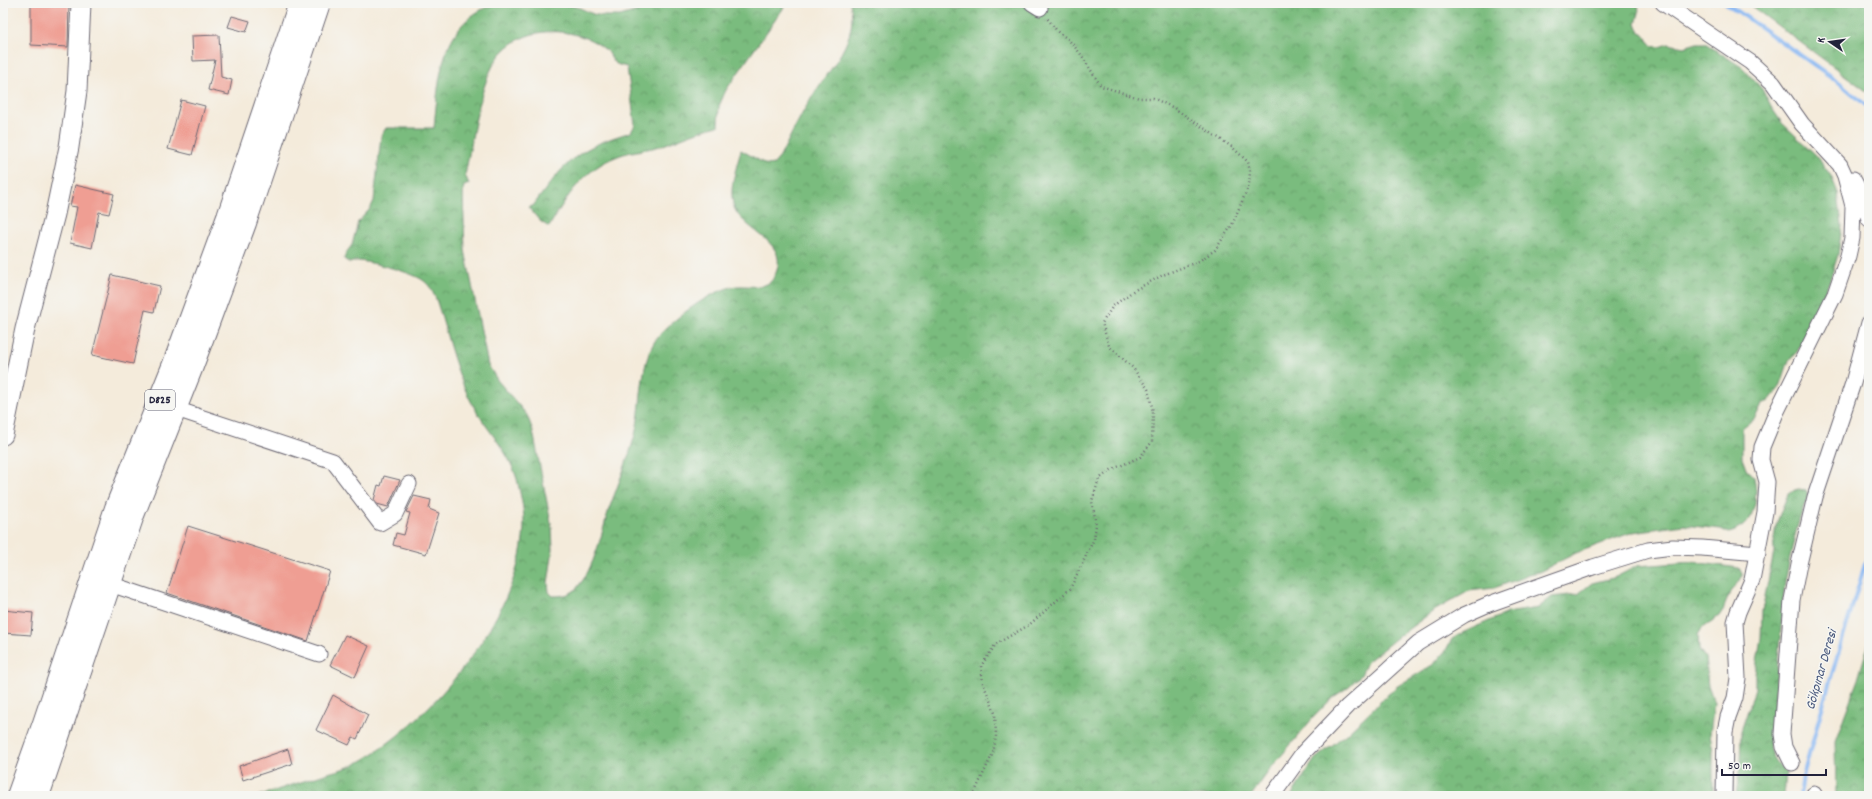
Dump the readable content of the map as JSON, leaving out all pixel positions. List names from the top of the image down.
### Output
{
  "streets": {
    "highway": ["D825"]
  },
  "water": ["Gökpınar Deresi"],
  "scale_bar": "50 m",
  "north": "left"
}
